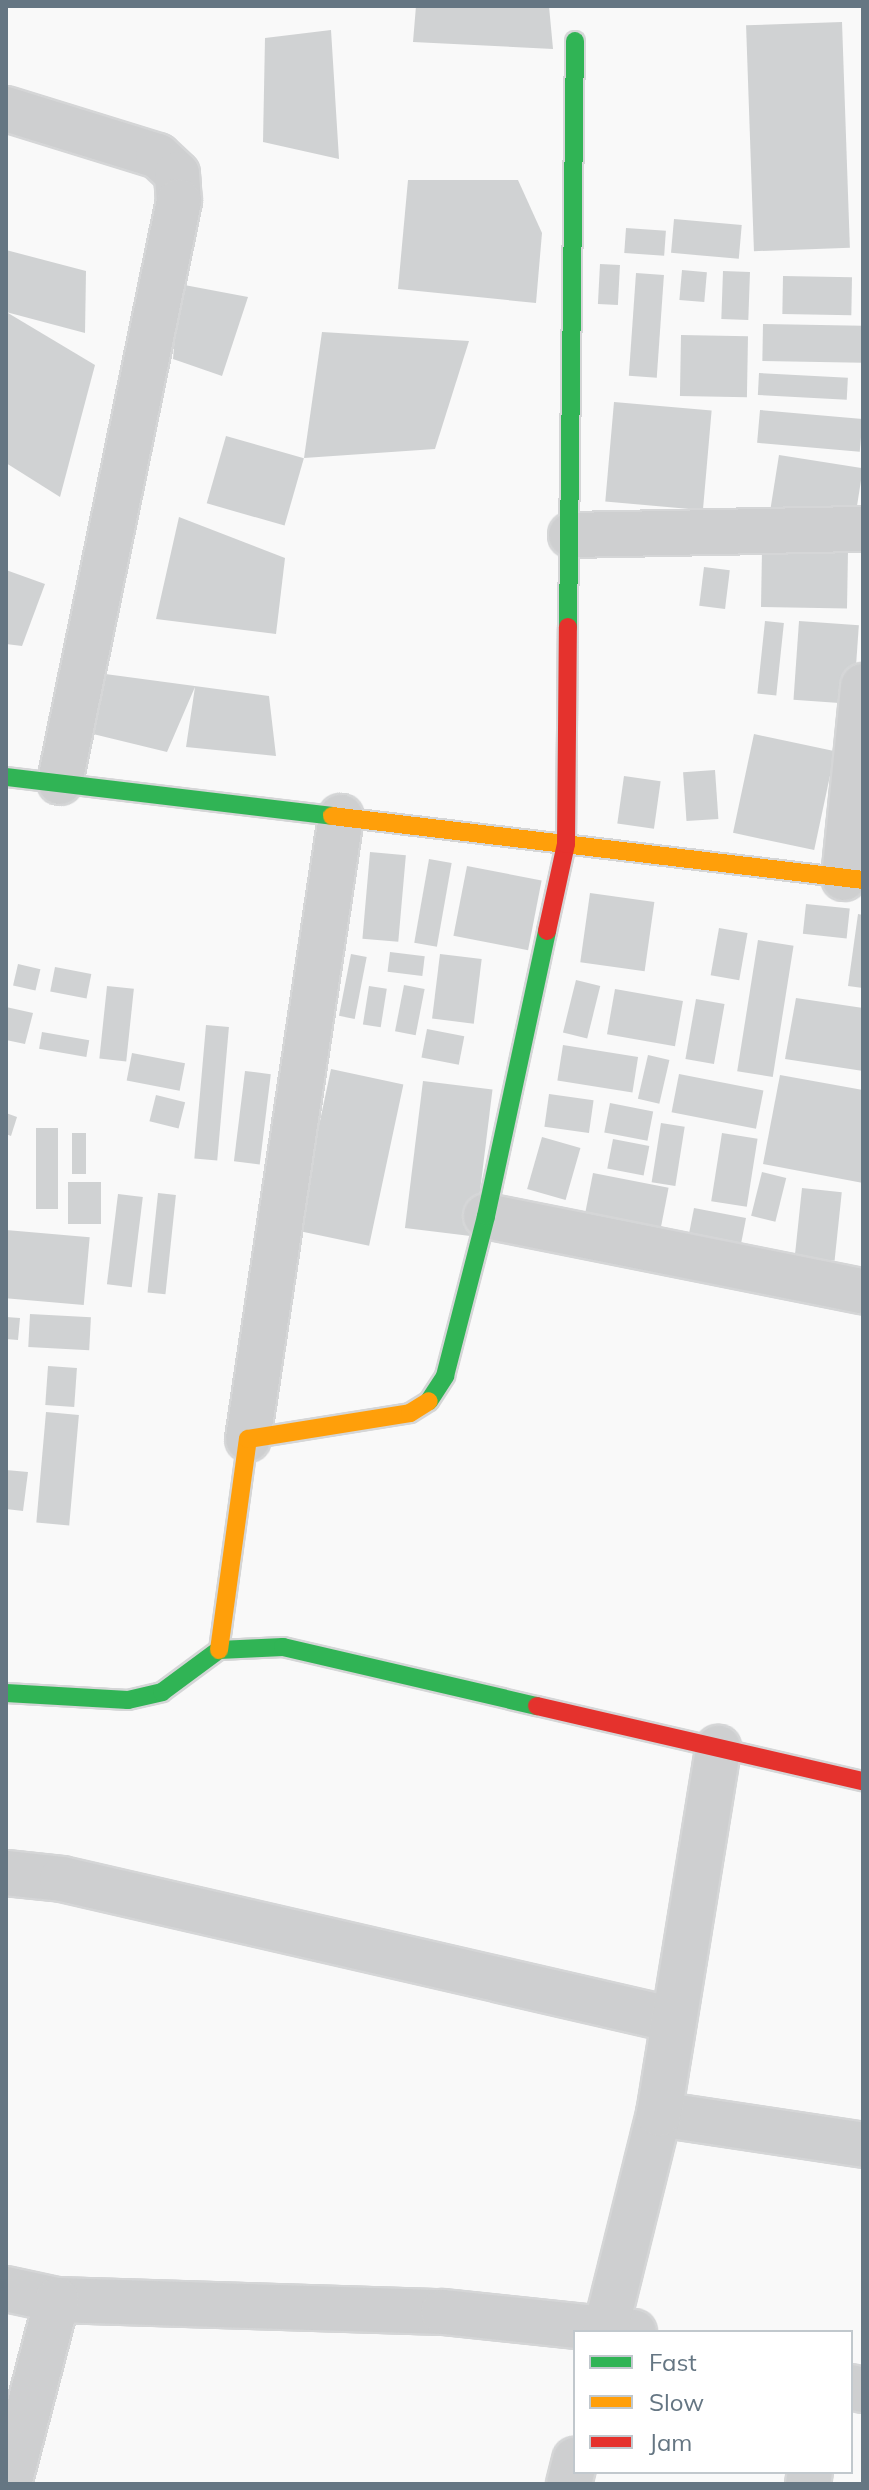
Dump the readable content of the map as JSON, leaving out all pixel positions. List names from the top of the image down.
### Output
{
  "legend": ["Fast", "Slow", "Jam"]
}
